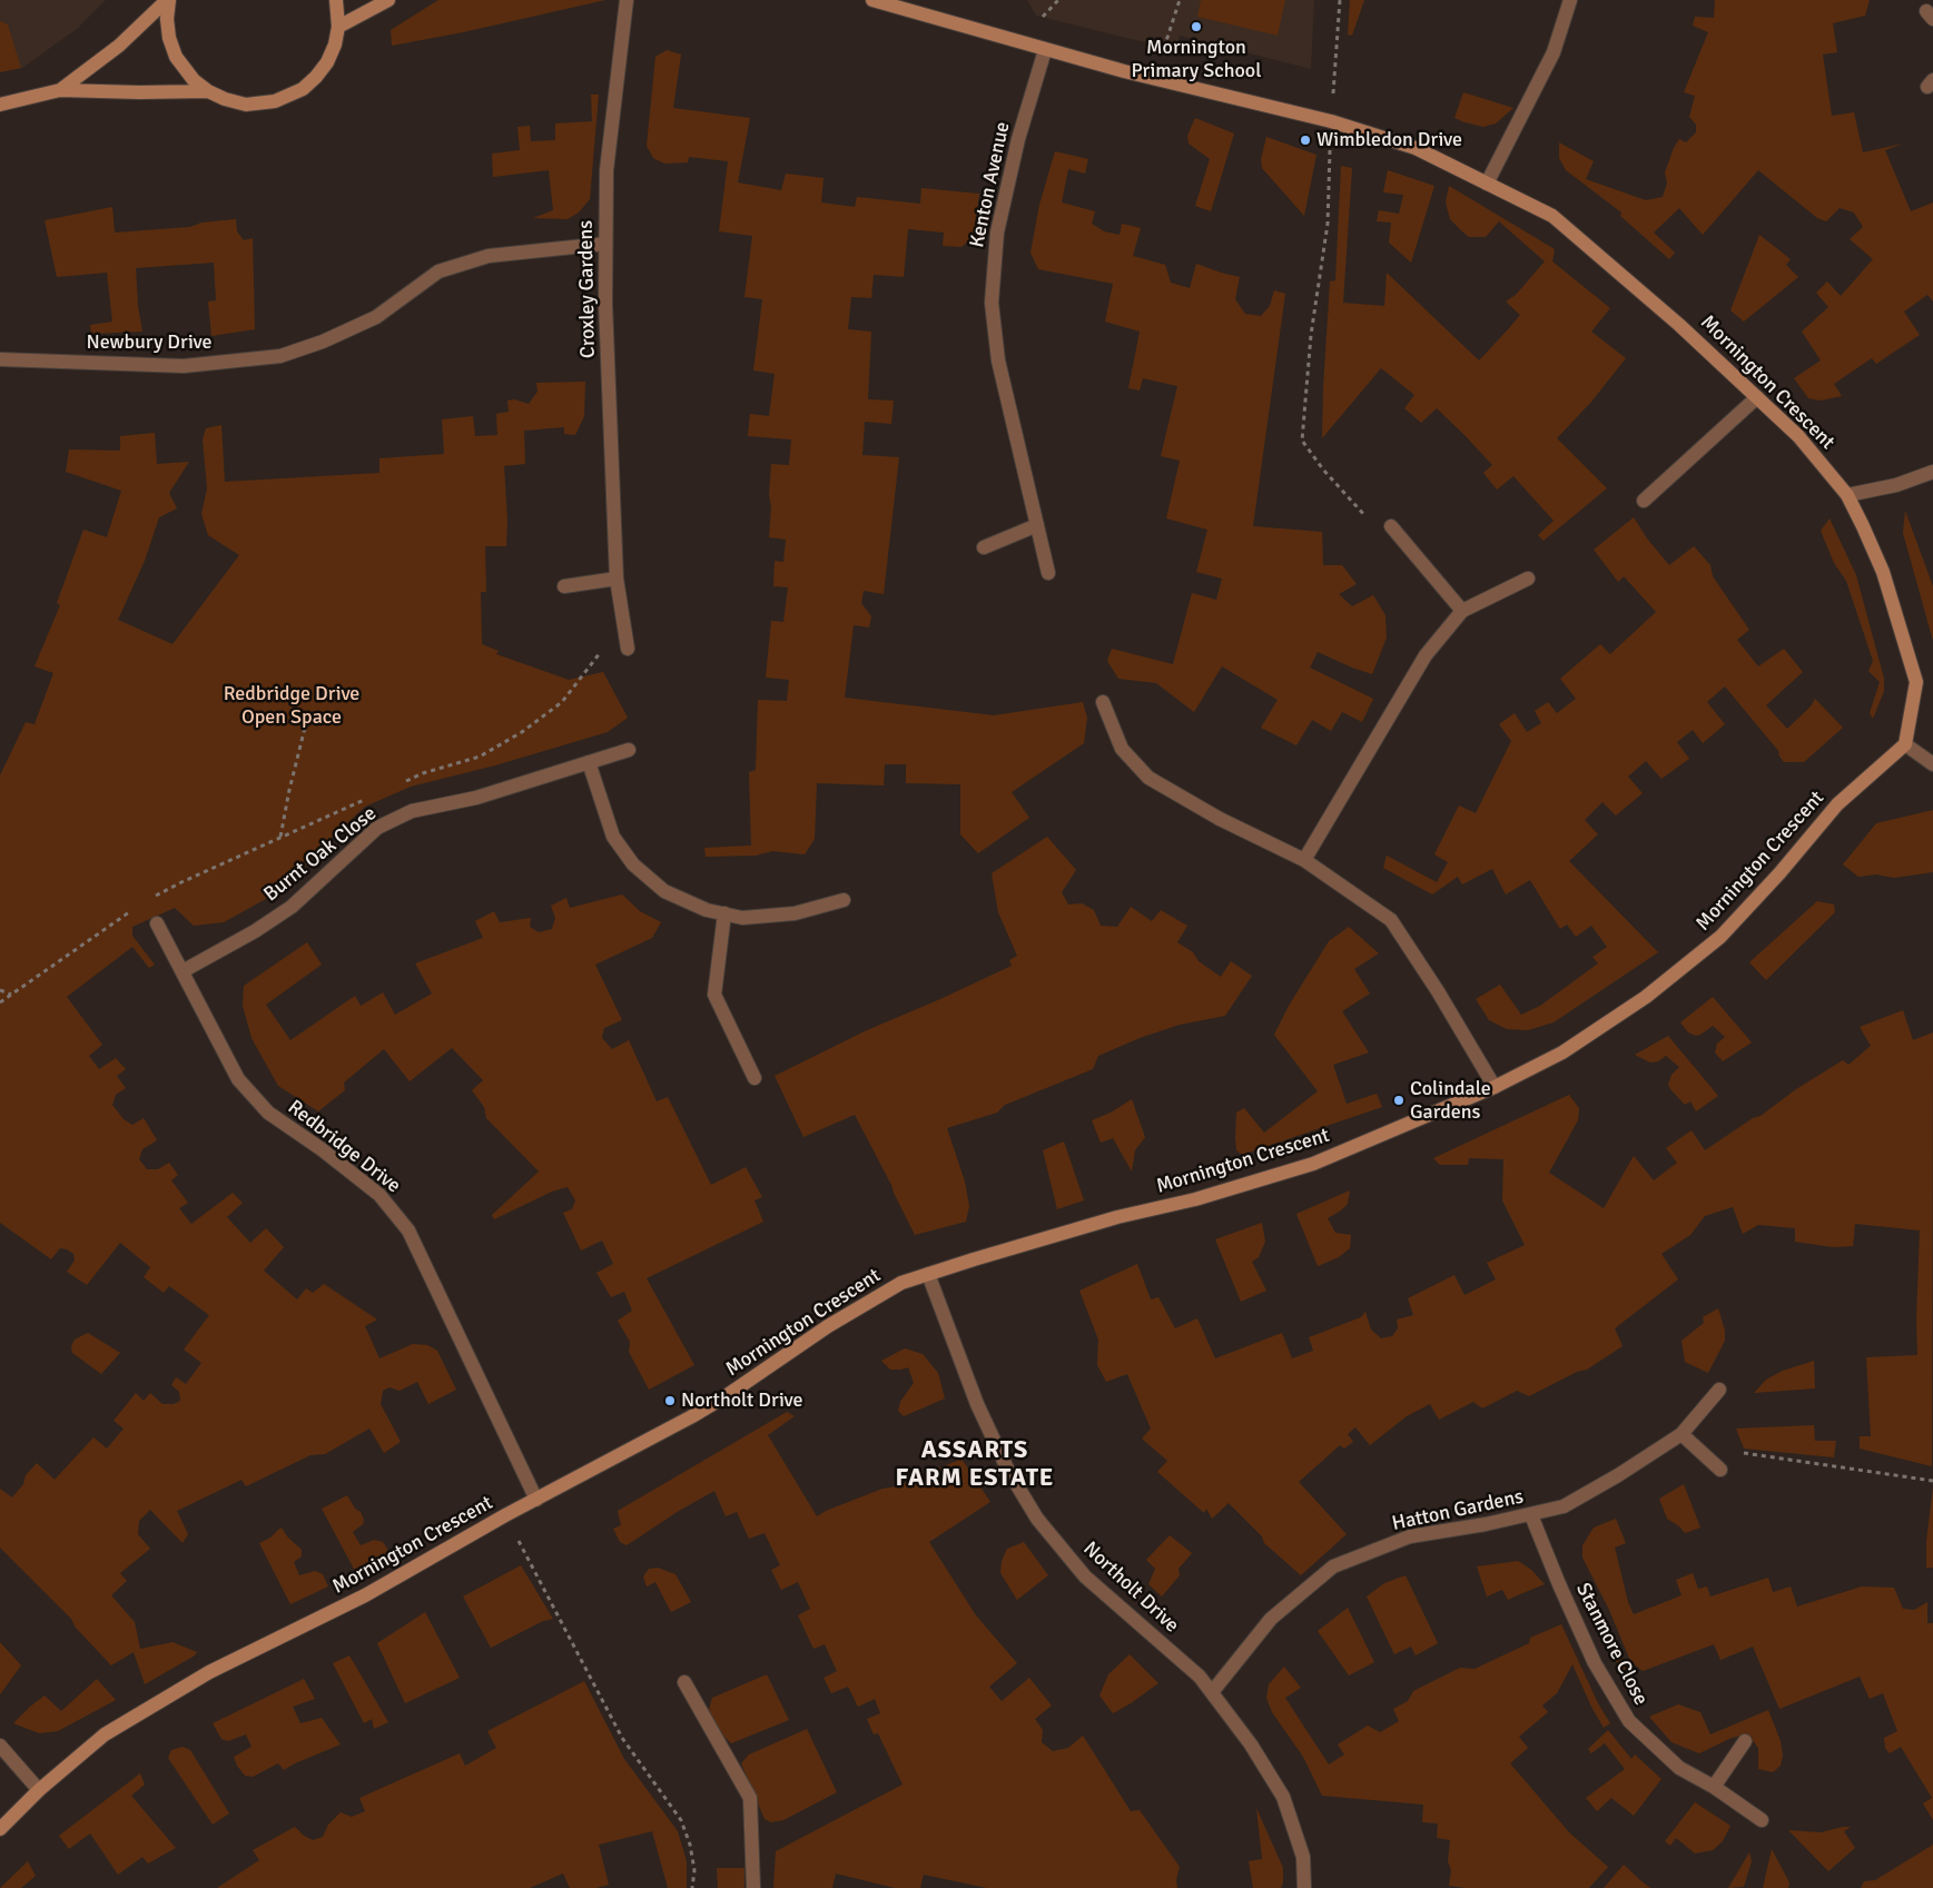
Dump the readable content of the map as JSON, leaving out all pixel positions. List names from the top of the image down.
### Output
{
  "streets": {
    "street": [
      "Kenton Avenue",
      "Croxley Gardens",
      "Newbury Drive",
      "Mornington Crescent",
      "Burnt Oak Close",
      "Redbridge Drive",
      "Hatton Gardens",
      "Northolt Drive",
      "Stanmore Close"
    ]
  },
  "crossings": [
    ["Kenton Avenue", "Mornington Crescent"],
    ["Croxley Gardens", "Newbury Drive"],
    ["Mornington Crescent", "Redbridge Drive"],
    ["Mornington Crescent", "Northolt Drive"],
    ["Burnt Oak Close", "Redbridge Drive"],
    ["Hatton Gardens", "Northolt Drive"],
    ["Hatton Gardens", "Stanmore Close"]
  ],
  "districts": ["ASSARTS FARM ESTATE"],
  "parks": ["Redbridge Drive Open Space"],
  "places": [
    "Mornington Primary School",
    "Wimbledon Drive",
    "Colindale Gardens",
    "Northolt Drive"
  ]
}
